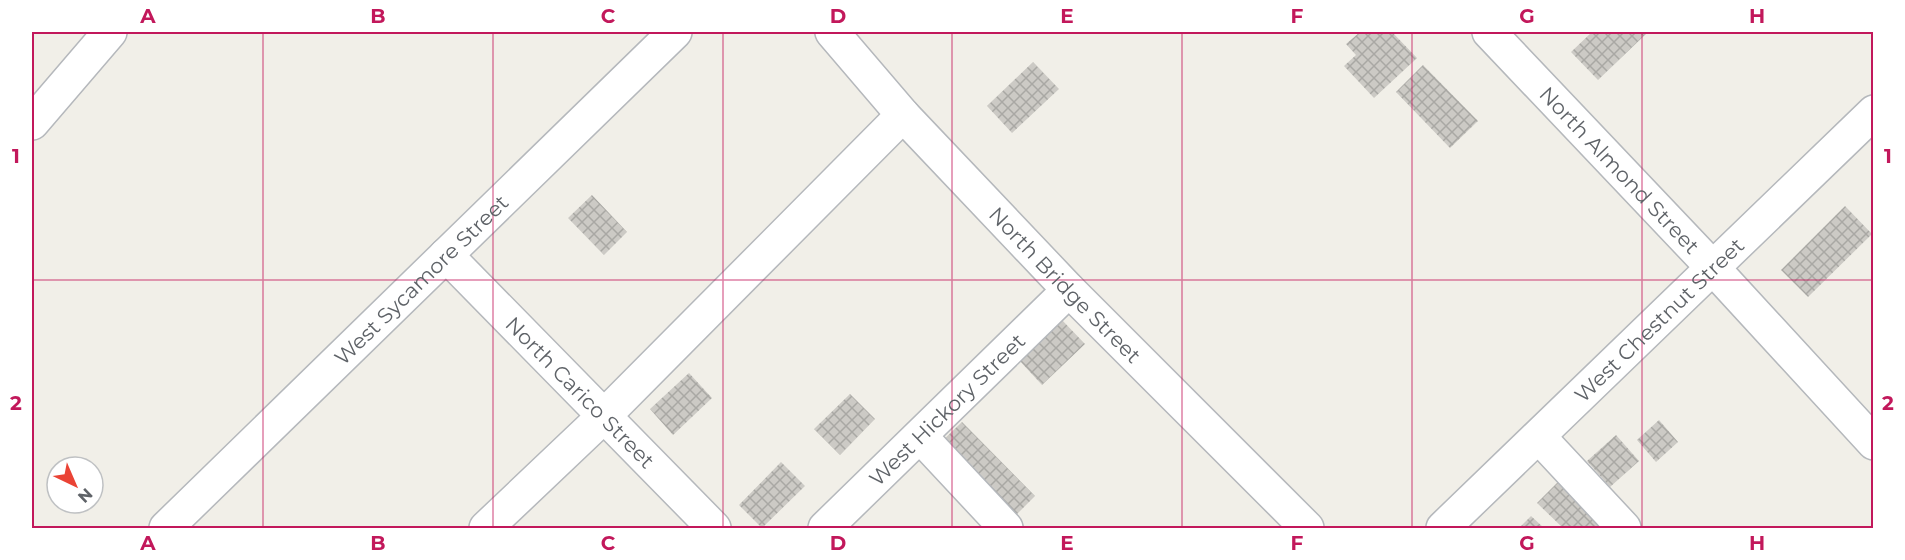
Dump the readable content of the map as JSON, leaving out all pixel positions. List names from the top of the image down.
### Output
{
  "streets": {
    "street": [
      "North Almond Street",
      "West Sycamore Street",
      "North Bridge Street",
      "West Chestnut Street",
      "North Carico Street",
      "West Hickory Street"
    ]
  },
  "crossings": [
    ["North Almond Street", "West Chestnut Street"],
    ["West Sycamore Street", "North Carico Street"],
    ["North Bridge Street", "West Hickory Street"]
  ],
  "north": "bottom right",
  "grid": {
    "columns": [
      "A",
      "B",
      "C",
      "D",
      "E",
      "F",
      "G",
      "H"
    ],
    "rows": ["1", "2"]
  }
}
